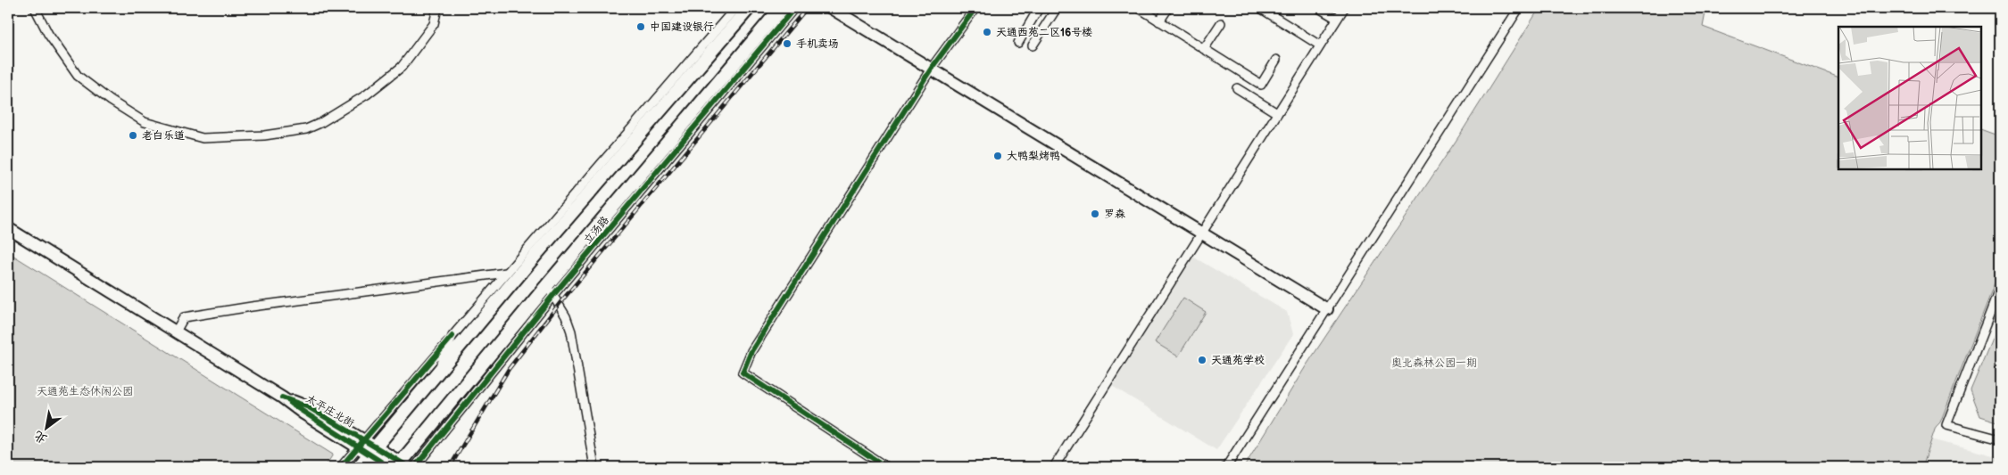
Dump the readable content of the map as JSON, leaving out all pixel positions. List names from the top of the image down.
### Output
{
  "streets": {
    "main road": ["立汤路"],
    "street": ["太平庄北街"]
  },
  "crossings": [
    ["立汤路", "太平庄北街"]
  ],
  "parks": ["奥北森林公园一期", "天通苑生态休闲公园"],
  "places": [
    "中国建设银行",
    "天通西苑二区16号楼",
    "手机卖场",
    "老白乐道",
    "大鸭梨烤鸭",
    "罗森",
    "天通苑学校"
  ],
  "north": "bottom left"
}
